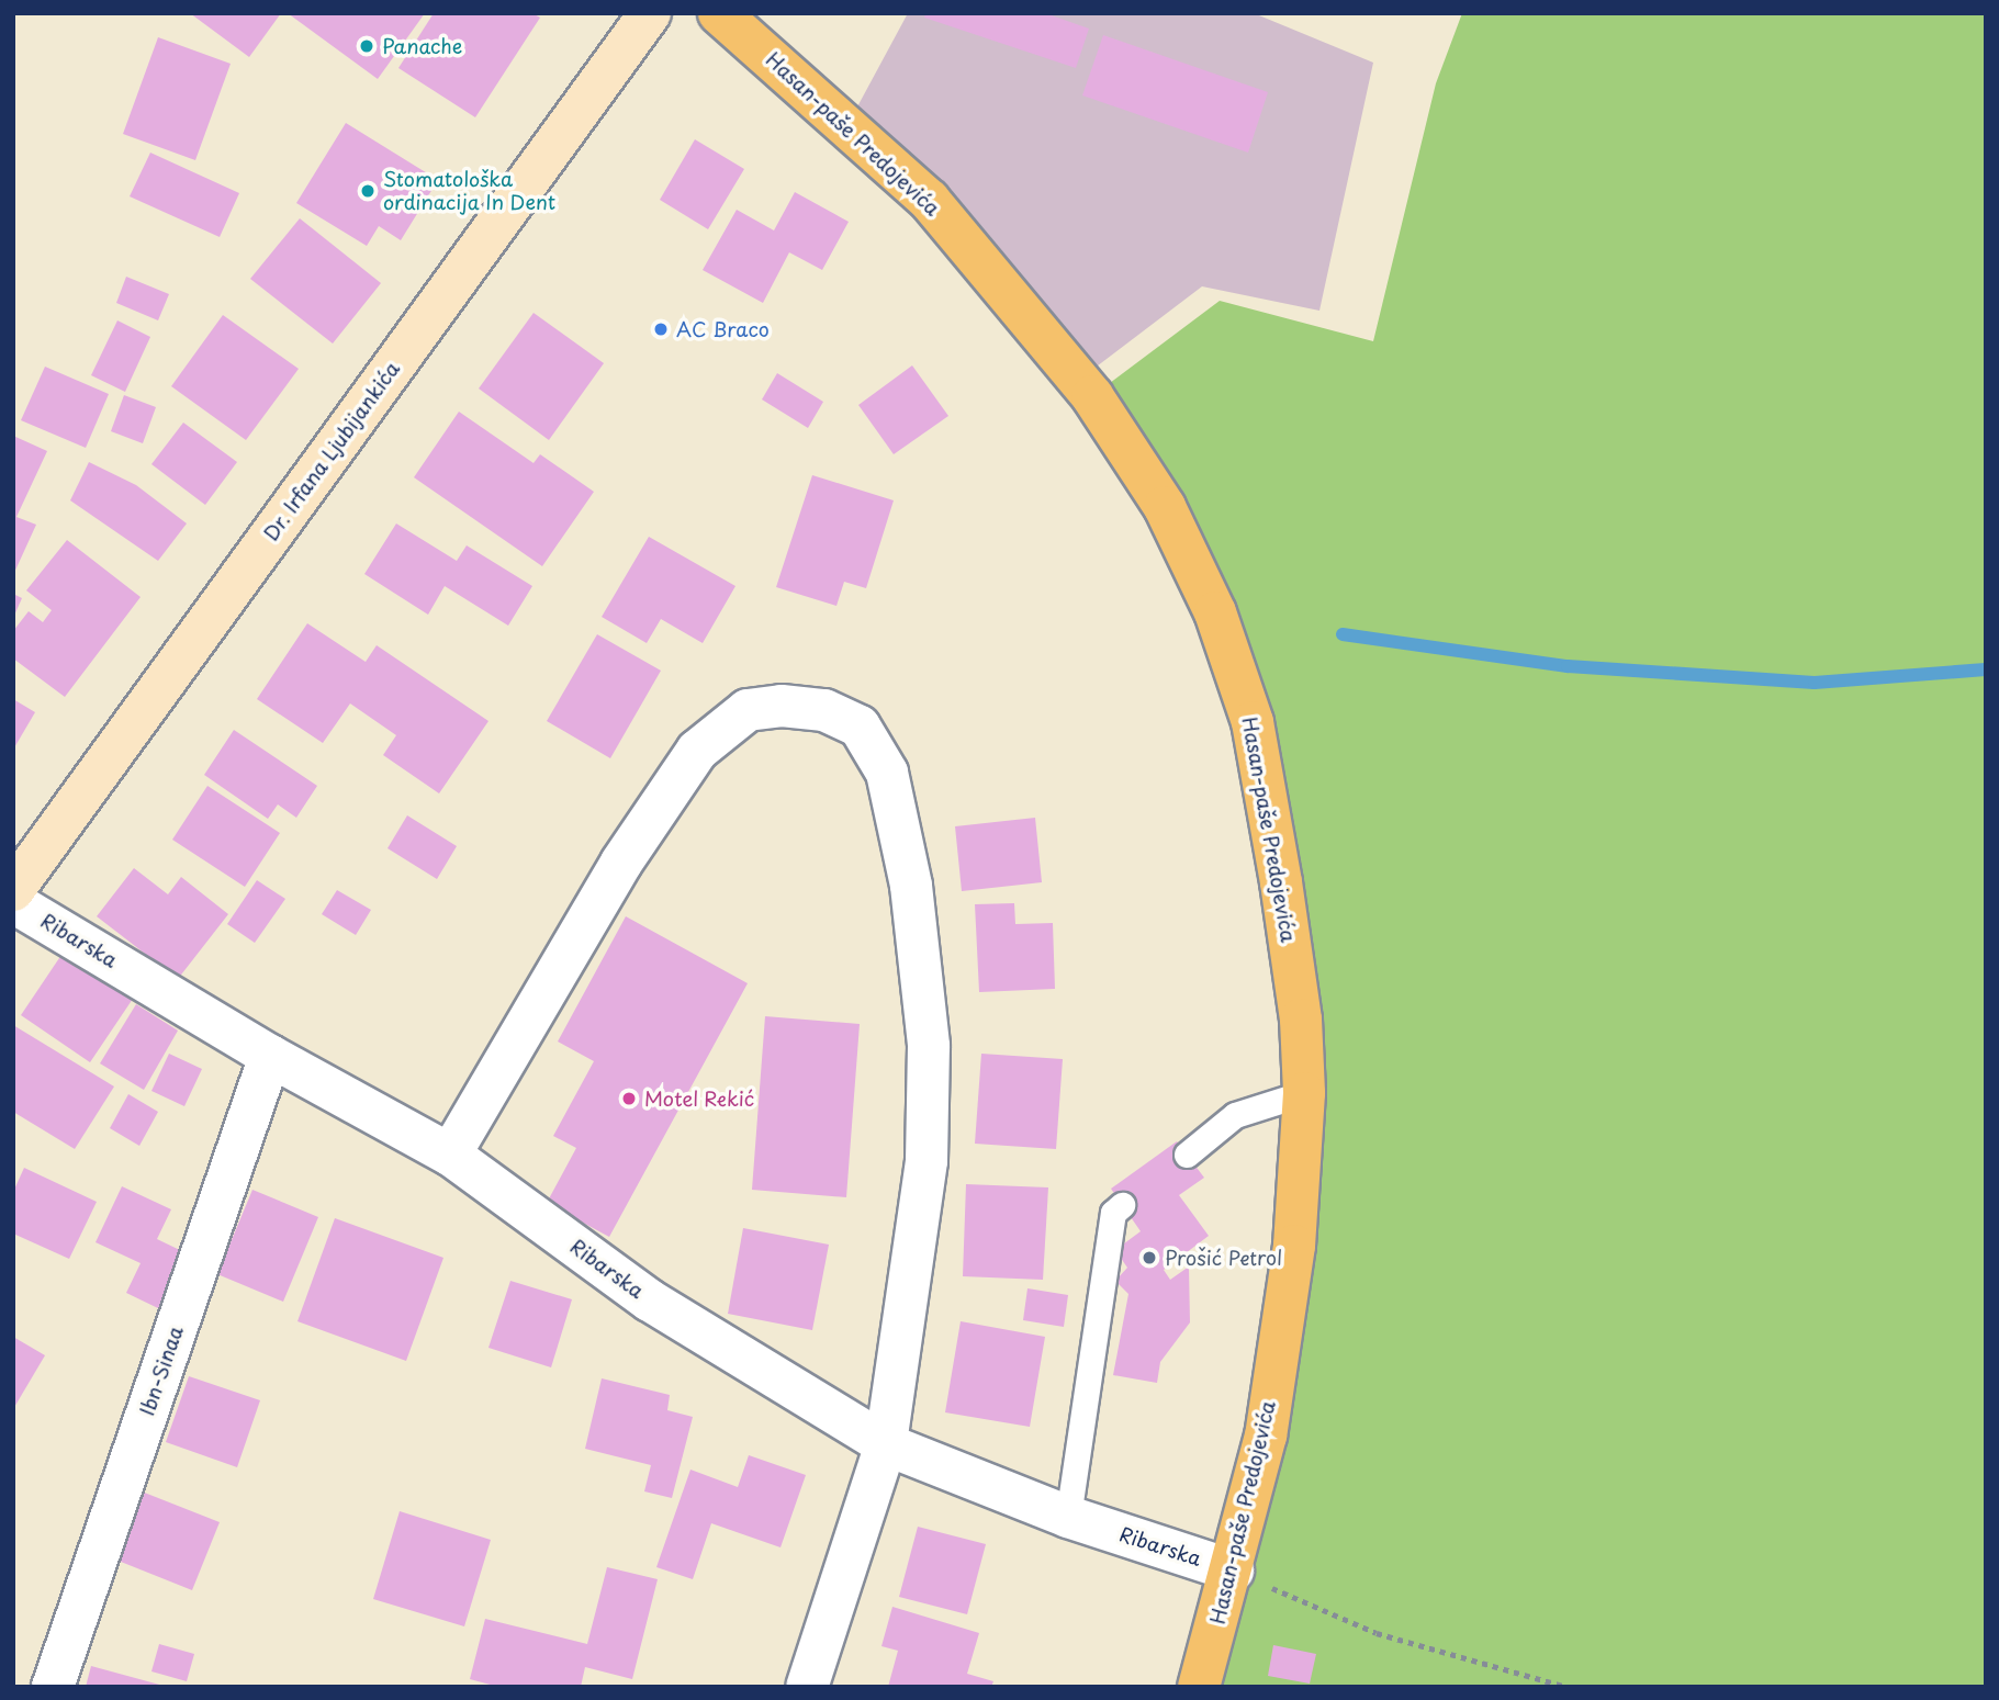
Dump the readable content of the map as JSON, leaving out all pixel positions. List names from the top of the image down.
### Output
{
  "streets": {
    "main road": ["Hasan-paše Predojevića", "Dr. Irfana Ljubijankića"],
    "street": ["Ribarska", "Ibn-Sinaa"]
  },
  "crossings": [
    ["Hasan-paše Predojevića", "Ribarska"],
    ["Dr. Irfana Ljubijankića", "Ribarska"],
    ["Ribarska", "Ibn-Sinaa"]
  ],
  "places": [
    "Panache",
    "Stomatološka ordinacija In Dent",
    "AC Braco",
    "Motel Rekić",
    "Prošić Petrol"
  ]
}
